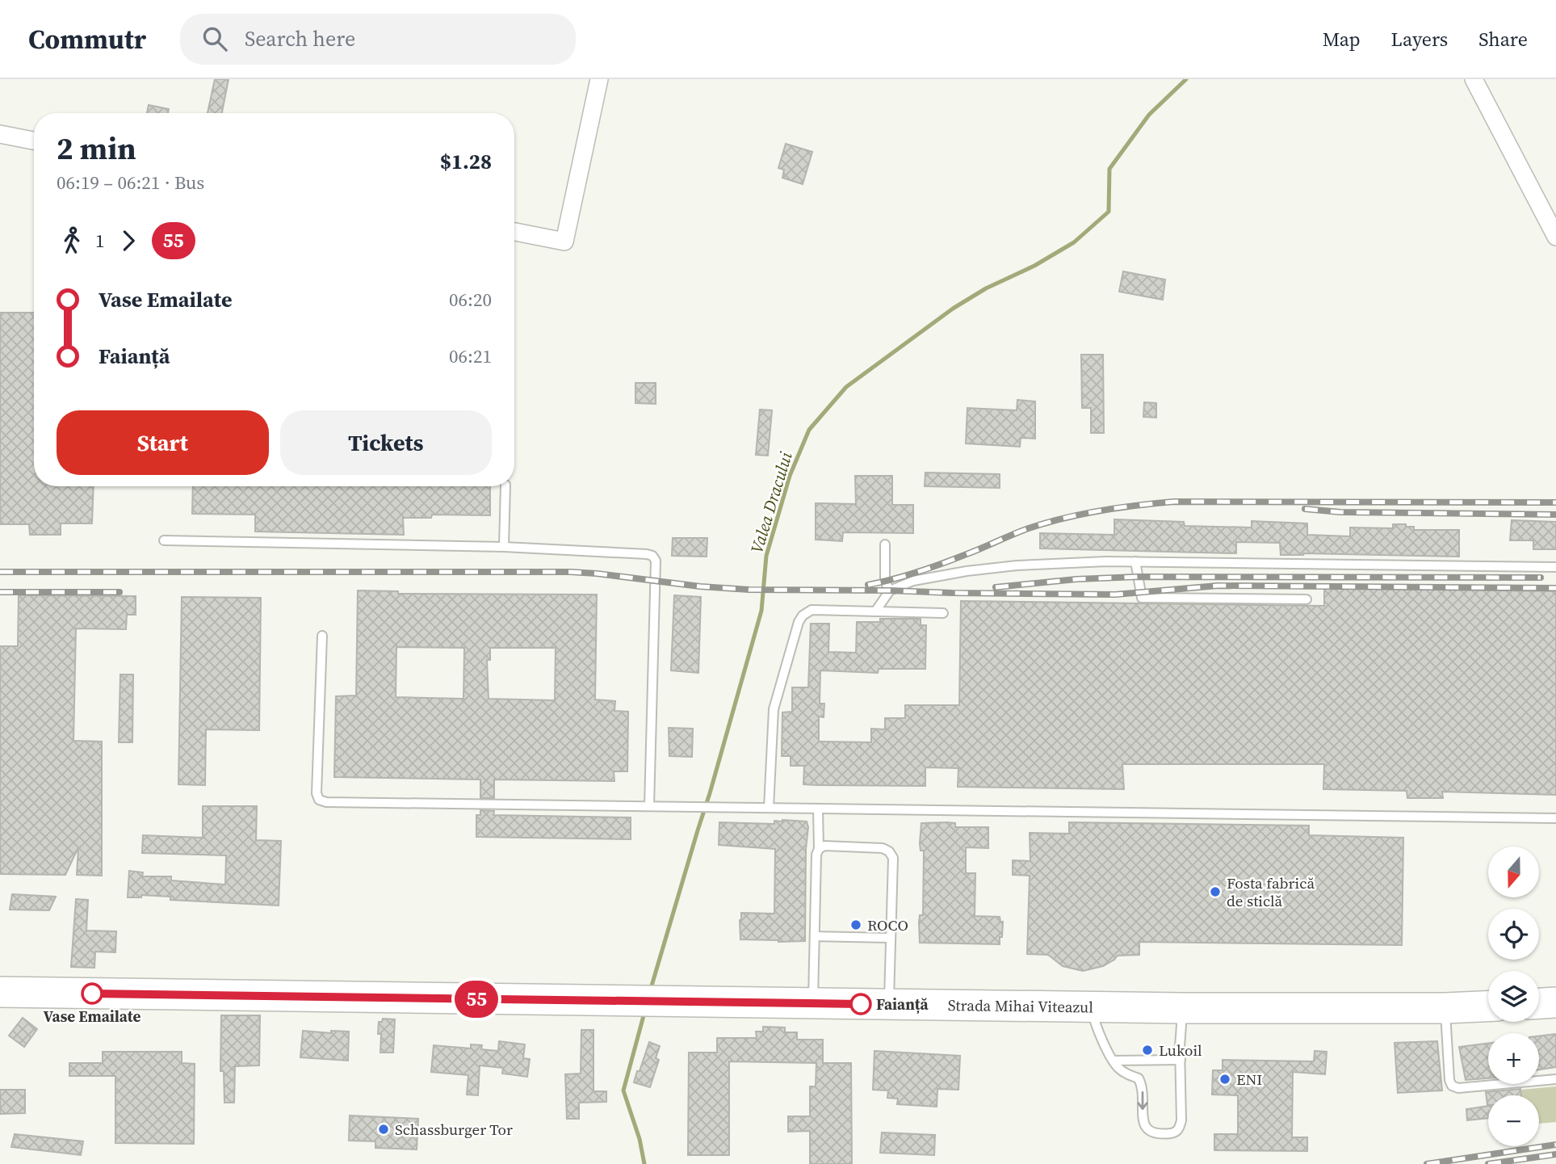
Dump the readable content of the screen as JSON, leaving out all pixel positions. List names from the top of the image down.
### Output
{
  "streets": {
    "highway": ["Strada Mihai Viteazul"]
  },
  "water": ["Valea Dracului"],
  "places": [
    "Fosta fabrică de sticlă",
    "ROCO",
    "Vase Emailate",
    "Faianță",
    "Lukoil",
    "ENI",
    "Schassburger Tor"
  ],
  "lines": ["bus line 55"],
  "north": "bottom",
  "page": {
    "header": "Commutr",
    "search": "Search here",
    "nav": ["Map", "Layers", "Share"],
    "on_map": "55",
    "heading": ["2 min", "06:19 – 06:21 · Bus", "$1.28"],
    "legs": ["1", "55"],
    "list": [
      {
        "name": "Vase Emailate",
        "value": "06:20"
      },
      {
        "name": "Faianță",
        "value": "06:21"
      }
    ],
    "buttons": ["Start", "Tickets"],
    "map_buttons": ["+", "−"]
  }
}
